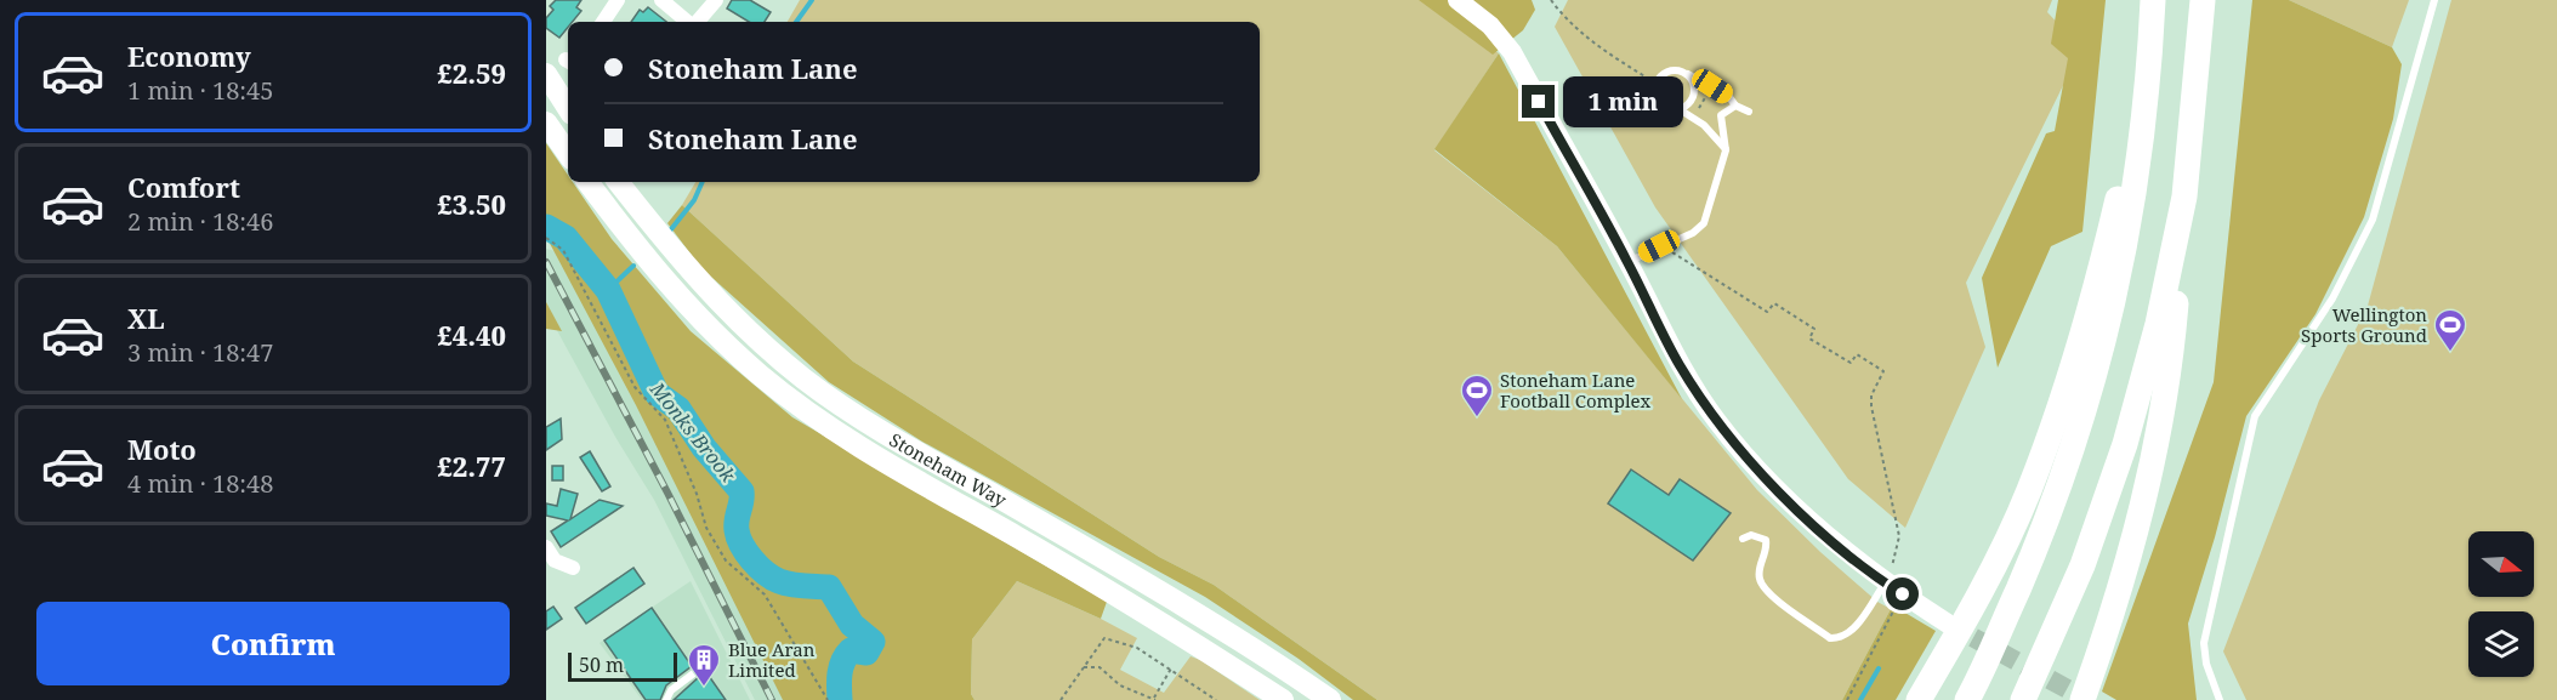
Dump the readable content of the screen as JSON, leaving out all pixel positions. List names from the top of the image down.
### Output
{
  "streets": {
    "main road": ["Stoneham Way"]
  },
  "water": ["Monks Brook"],
  "places": {
    "sports": ["Wellington Sports Ground", "Stoneham Lane Football Complex"],
    "building": ["Blue Aran Limited"]
  },
  "scale_bar": "50 m",
  "north": "right",
  "page": {
    "list": [
      {
        "name": "Economy",
        "note": "1 min · 18:45",
        "value": "£2.59"
      },
      {
        "name": "Comfort",
        "note": "2 min · 18:46",
        "value": "£3.50"
      },
      {
        "name": "XL",
        "note": "3 min · 18:47",
        "value": "£4.40"
      },
      {
        "name": "Moto",
        "note": "4 min · 18:48",
        "value": "£2.77"
      }
    ],
    "banner": ["Stoneham Lane", "Stoneham Lane"],
    "bubble": "1 min",
    "buttons": "Confirm",
    "scale": "50 m"
  }
}
